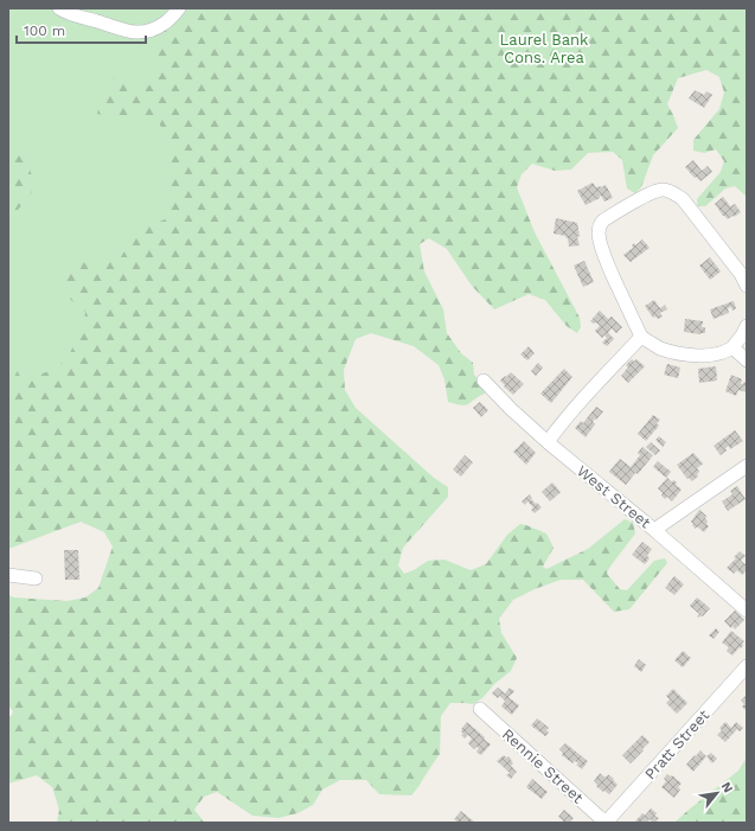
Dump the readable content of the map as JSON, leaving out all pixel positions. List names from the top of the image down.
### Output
{
  "streets": {
    "street": ["West Street", "Pratt Street", "Rennie Street"]
  },
  "crossings": [
    ["Pratt Street", "Rennie Street"]
  ],
  "parks": ["Laurel Bank Cons. Area"],
  "scale_bar": "100 m",
  "north": "top right"
}
